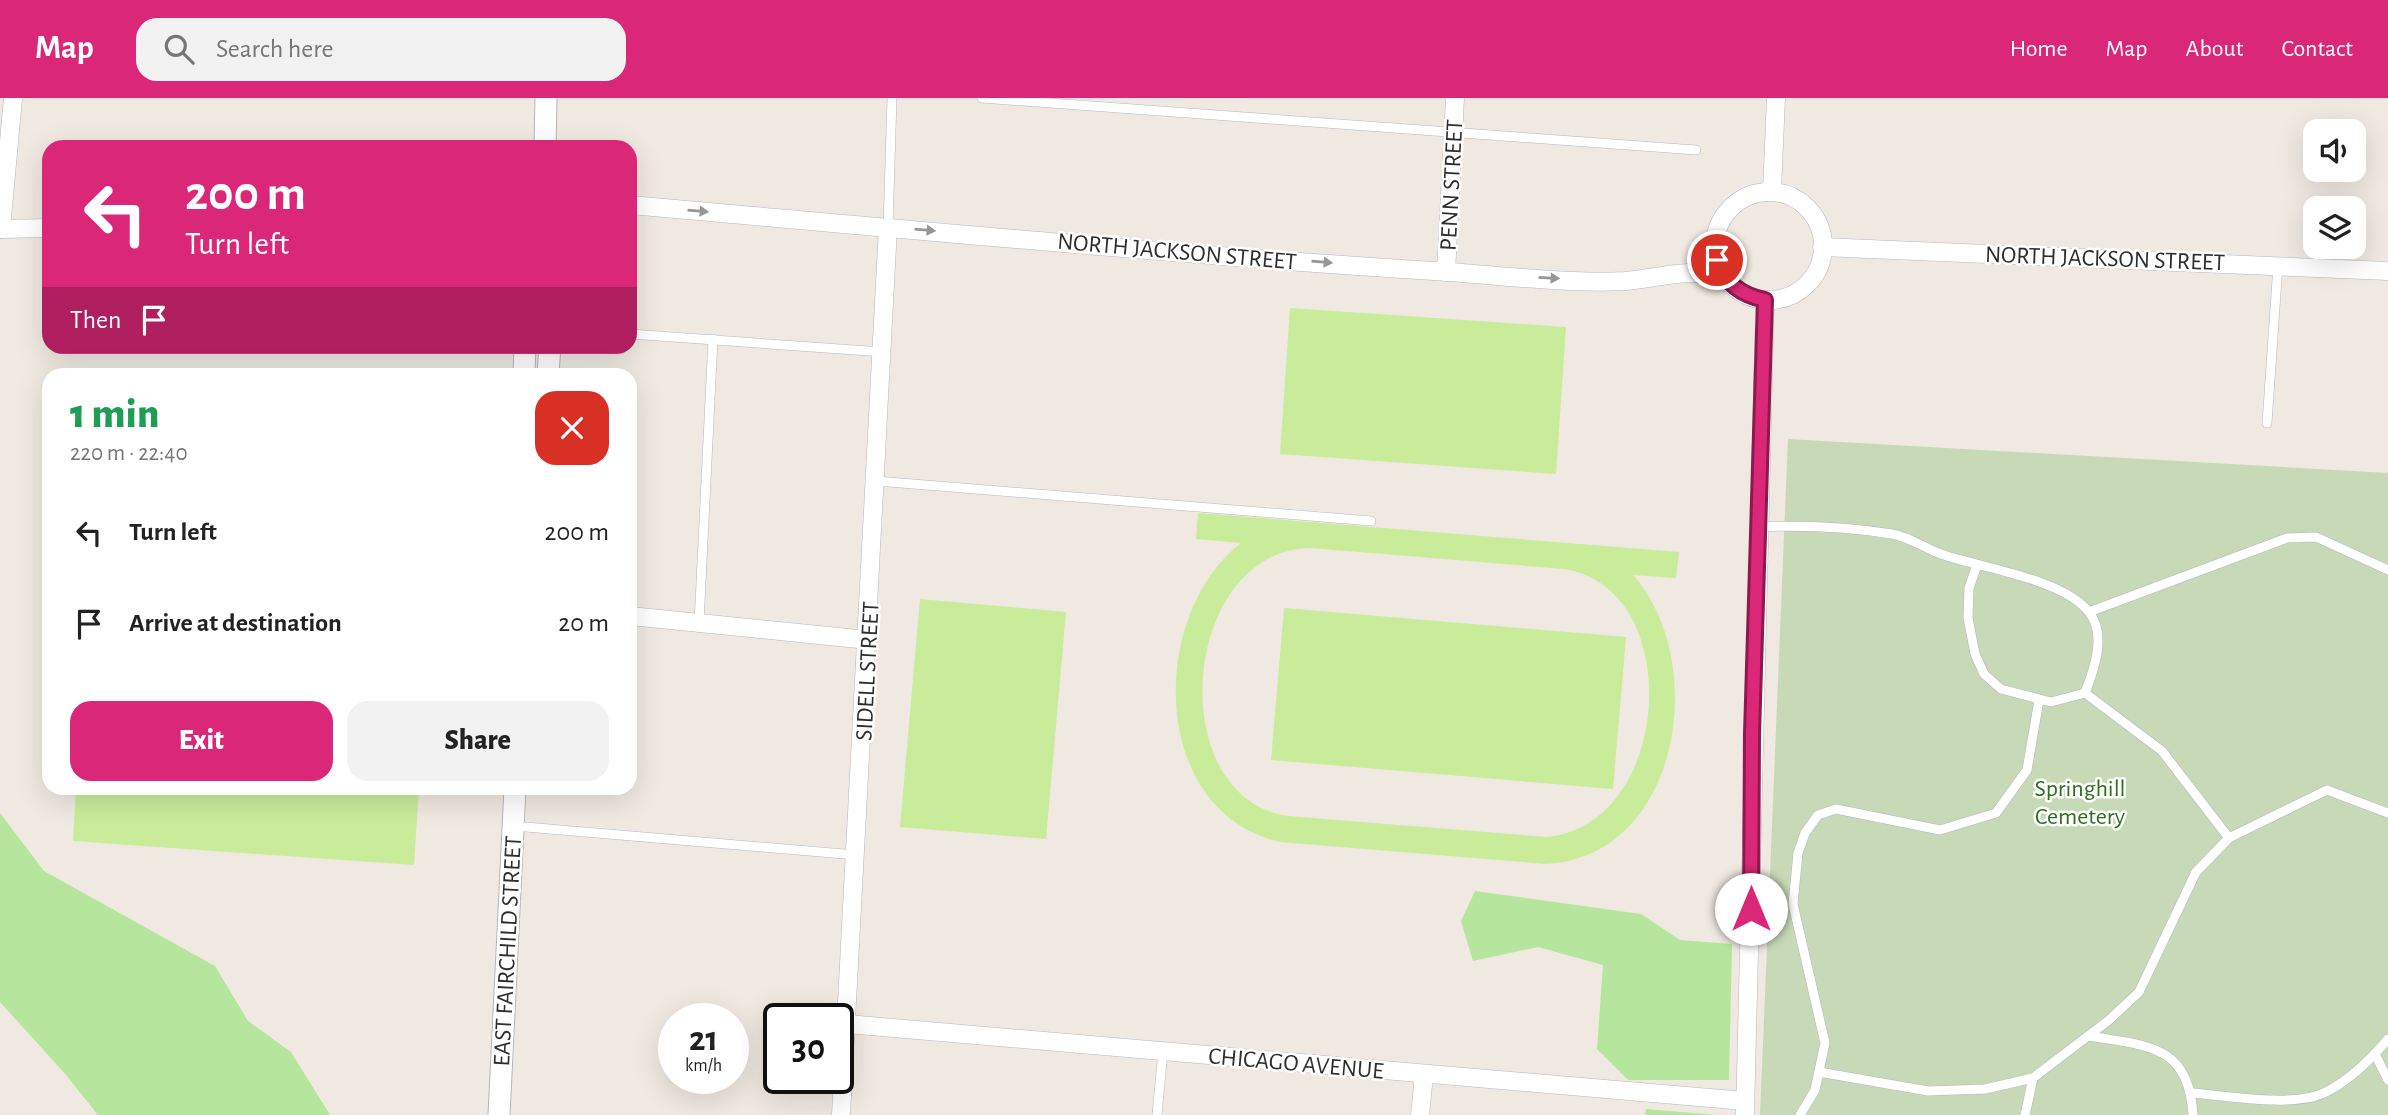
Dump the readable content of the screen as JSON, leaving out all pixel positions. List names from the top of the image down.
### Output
{
  "streets": {
    "street": [
      "PENN STREET",
      "NORTH JACKSON STREET",
      "SIDELL STREET",
      "EAST FAIRCHILD STREET",
      "CHICAGO AVENUE"
    ]
  },
  "crossings": [
    ["PENN STREET", "NORTH JACKSON STREET"],
    ["NORTH JACKSON STREET", "SIDELL STREET"]
  ],
  "one_way": ["NORTH JACKSON STREET"],
  "parks": ["Springhill Cemetery"],
  "page": {
    "header": "Map",
    "search": "Search here",
    "nav": [
      "Home",
      "Map",
      "About",
      "Contact"
    ],
    "turn": ["200 m", "Turn left"],
    "then": "Then",
    "heading": ["1 min", "220 m · 22:40"],
    "list": [
      {
        "name": "Turn left",
        "value": "200 m"
      },
      {
        "name": "Arrive at destination",
        "value": "20 m"
      }
    ],
    "buttons": ["Exit", "Share"],
    "speed": "21 km/h",
    "limit": "30"
  }
}
